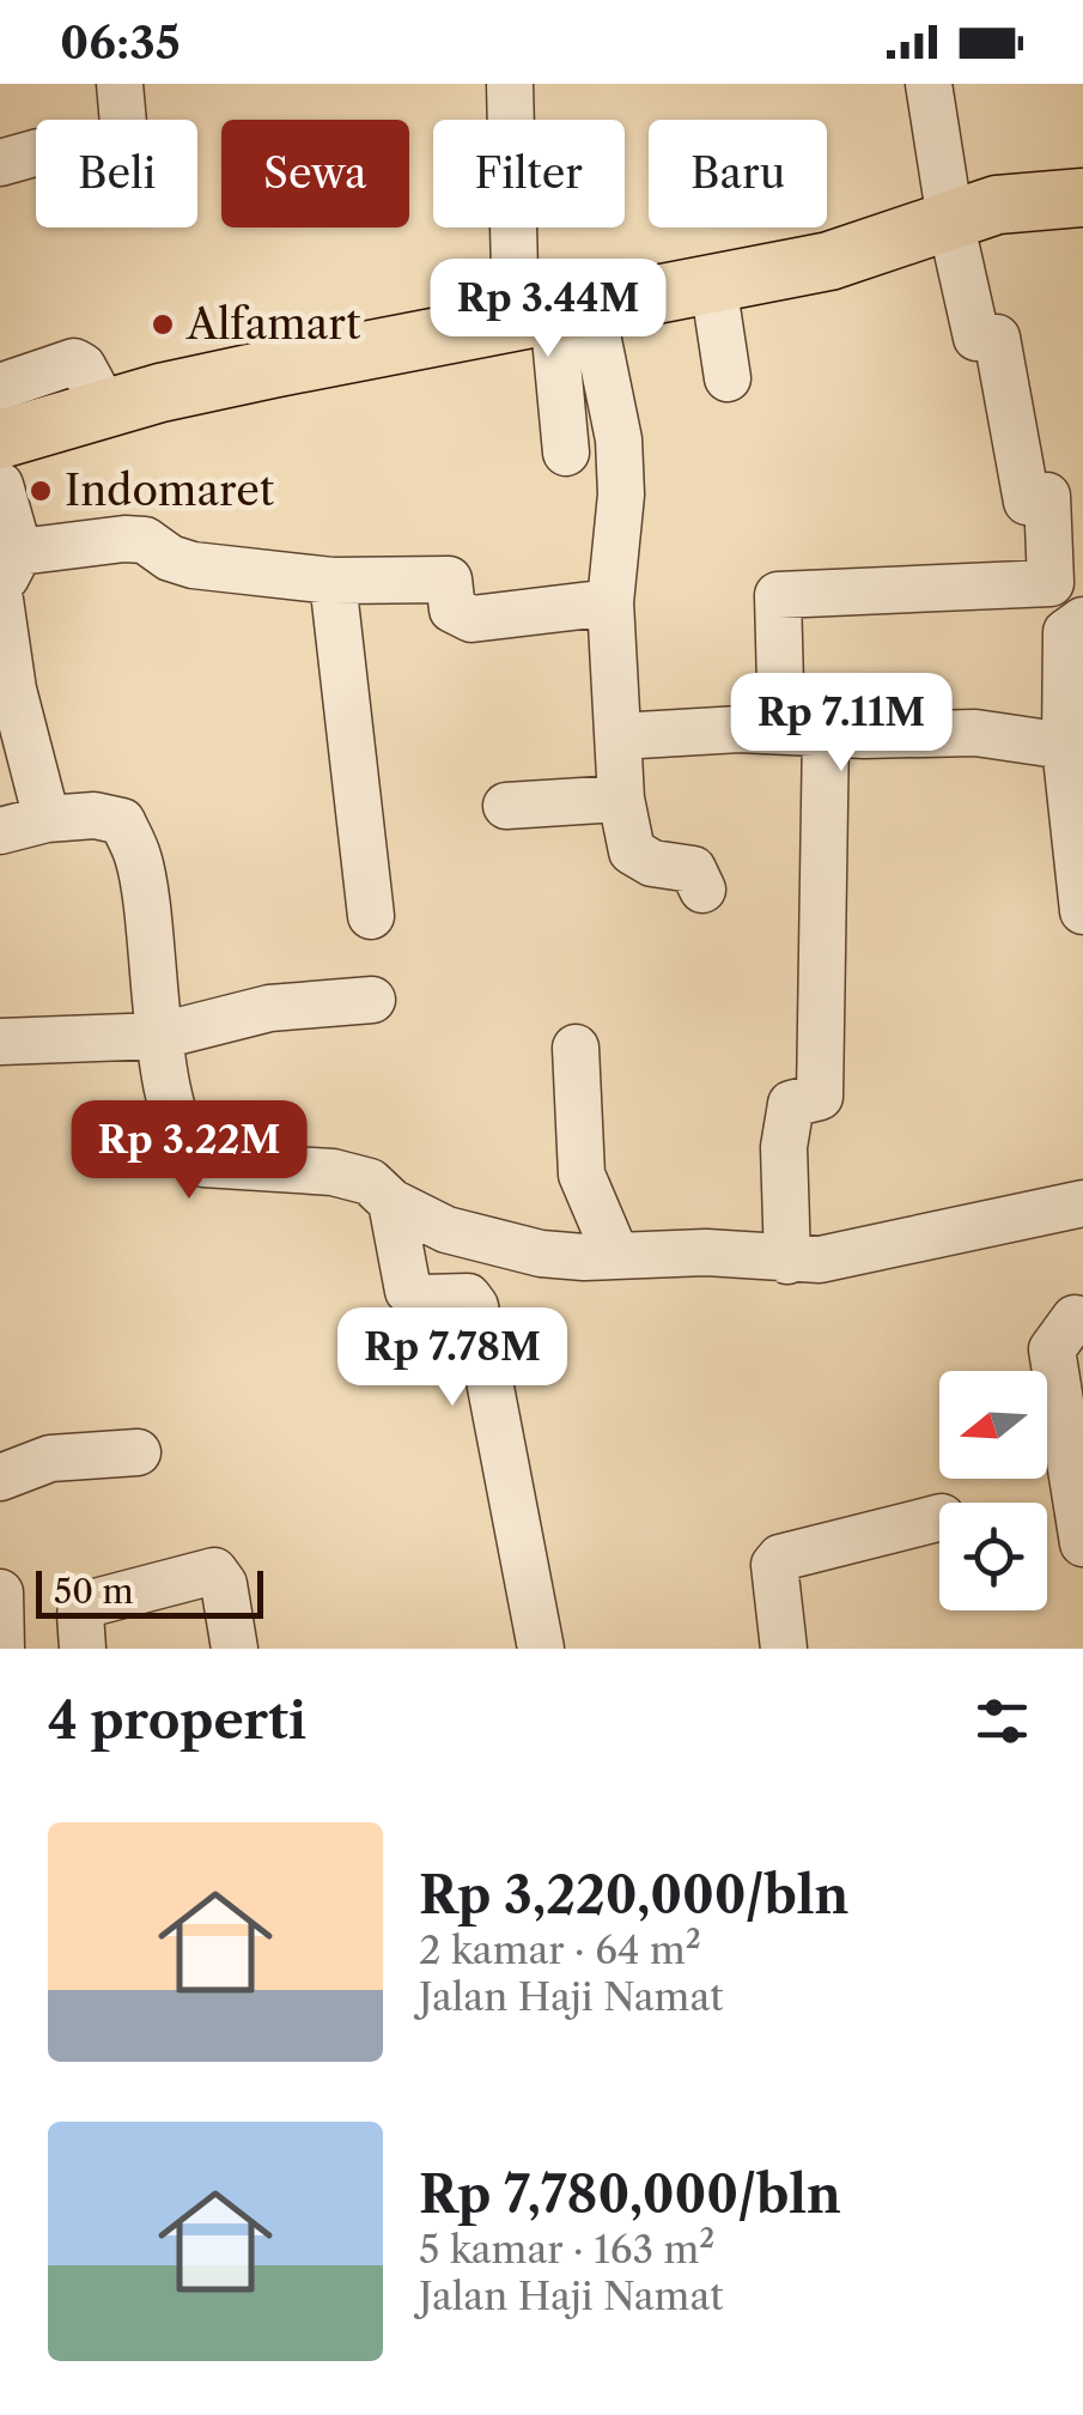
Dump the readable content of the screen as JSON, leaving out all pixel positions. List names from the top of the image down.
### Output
{
  "places": ["Alfamart", "Indomaret"],
  "scale_bar": "50 m",
  "north": "left",
  "page": {
    "status": "06:35",
    "chip": [
      "Beli",
      "Sewa",
      "Filter",
      "Baru"
    ],
    "price": [
      "Rp 3.44M",
      "Rp 7.11M",
      "Rp 3.22M",
      "Rp 7.78M"
    ],
    "scale": "50 m",
    "heading": "4 properti",
    "list": [
      {
        "name": "Rp 3,220,000/bln",
        "note": "2 kamar · 64 m² · Jalan Haji Namat"
      },
      {
        "name": "Rp 7,780,000/bln",
        "note": "5 kamar · 163 m² · Jalan Haji Namat"
      }
    ]
  }
}
